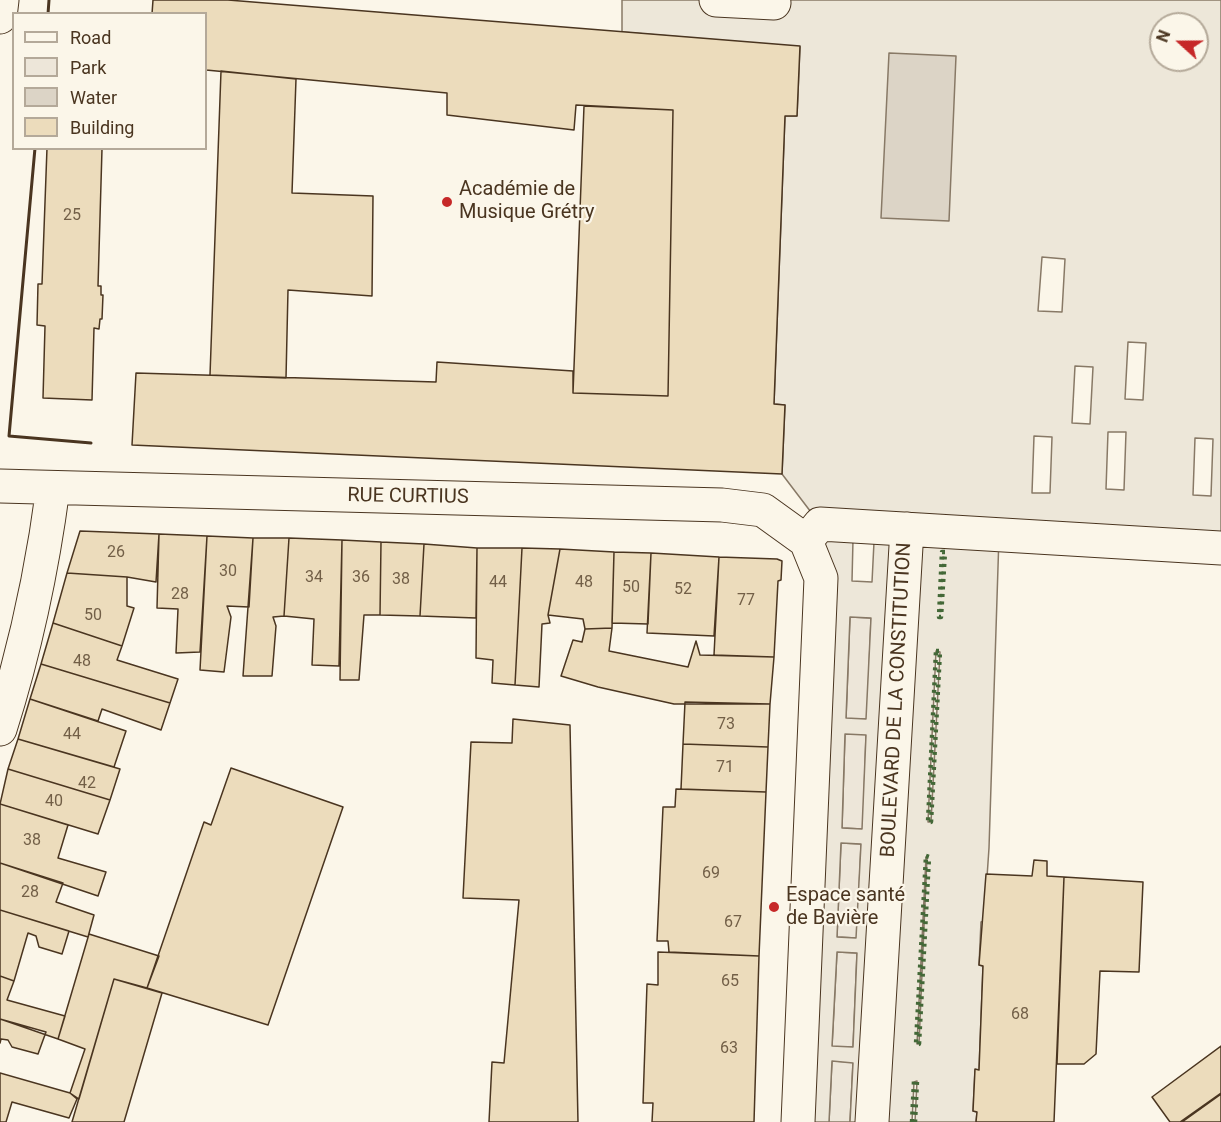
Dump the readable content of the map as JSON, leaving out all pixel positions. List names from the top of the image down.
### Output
{
  "streets": {
    "street": ["RUE CURTIUS", "BOULEVARD DE LA CONSTITUTION"]
  },
  "places": ["Académie de Musique Grétry", "Espace santé de Bavière"],
  "house_numbers": [
    "25",
    "26",
    "30",
    "34",
    "36",
    "38",
    "44",
    "48",
    "50",
    "52",
    "28",
    "77",
    "50",
    "48",
    "73",
    "44",
    "71",
    "42",
    "40",
    "38",
    "69",
    "28",
    "67",
    "65",
    "68",
    "63"
  ],
  "legend": [
    "Road",
    "Park",
    "Water",
    "Building"
  ],
  "north": "left"
}
